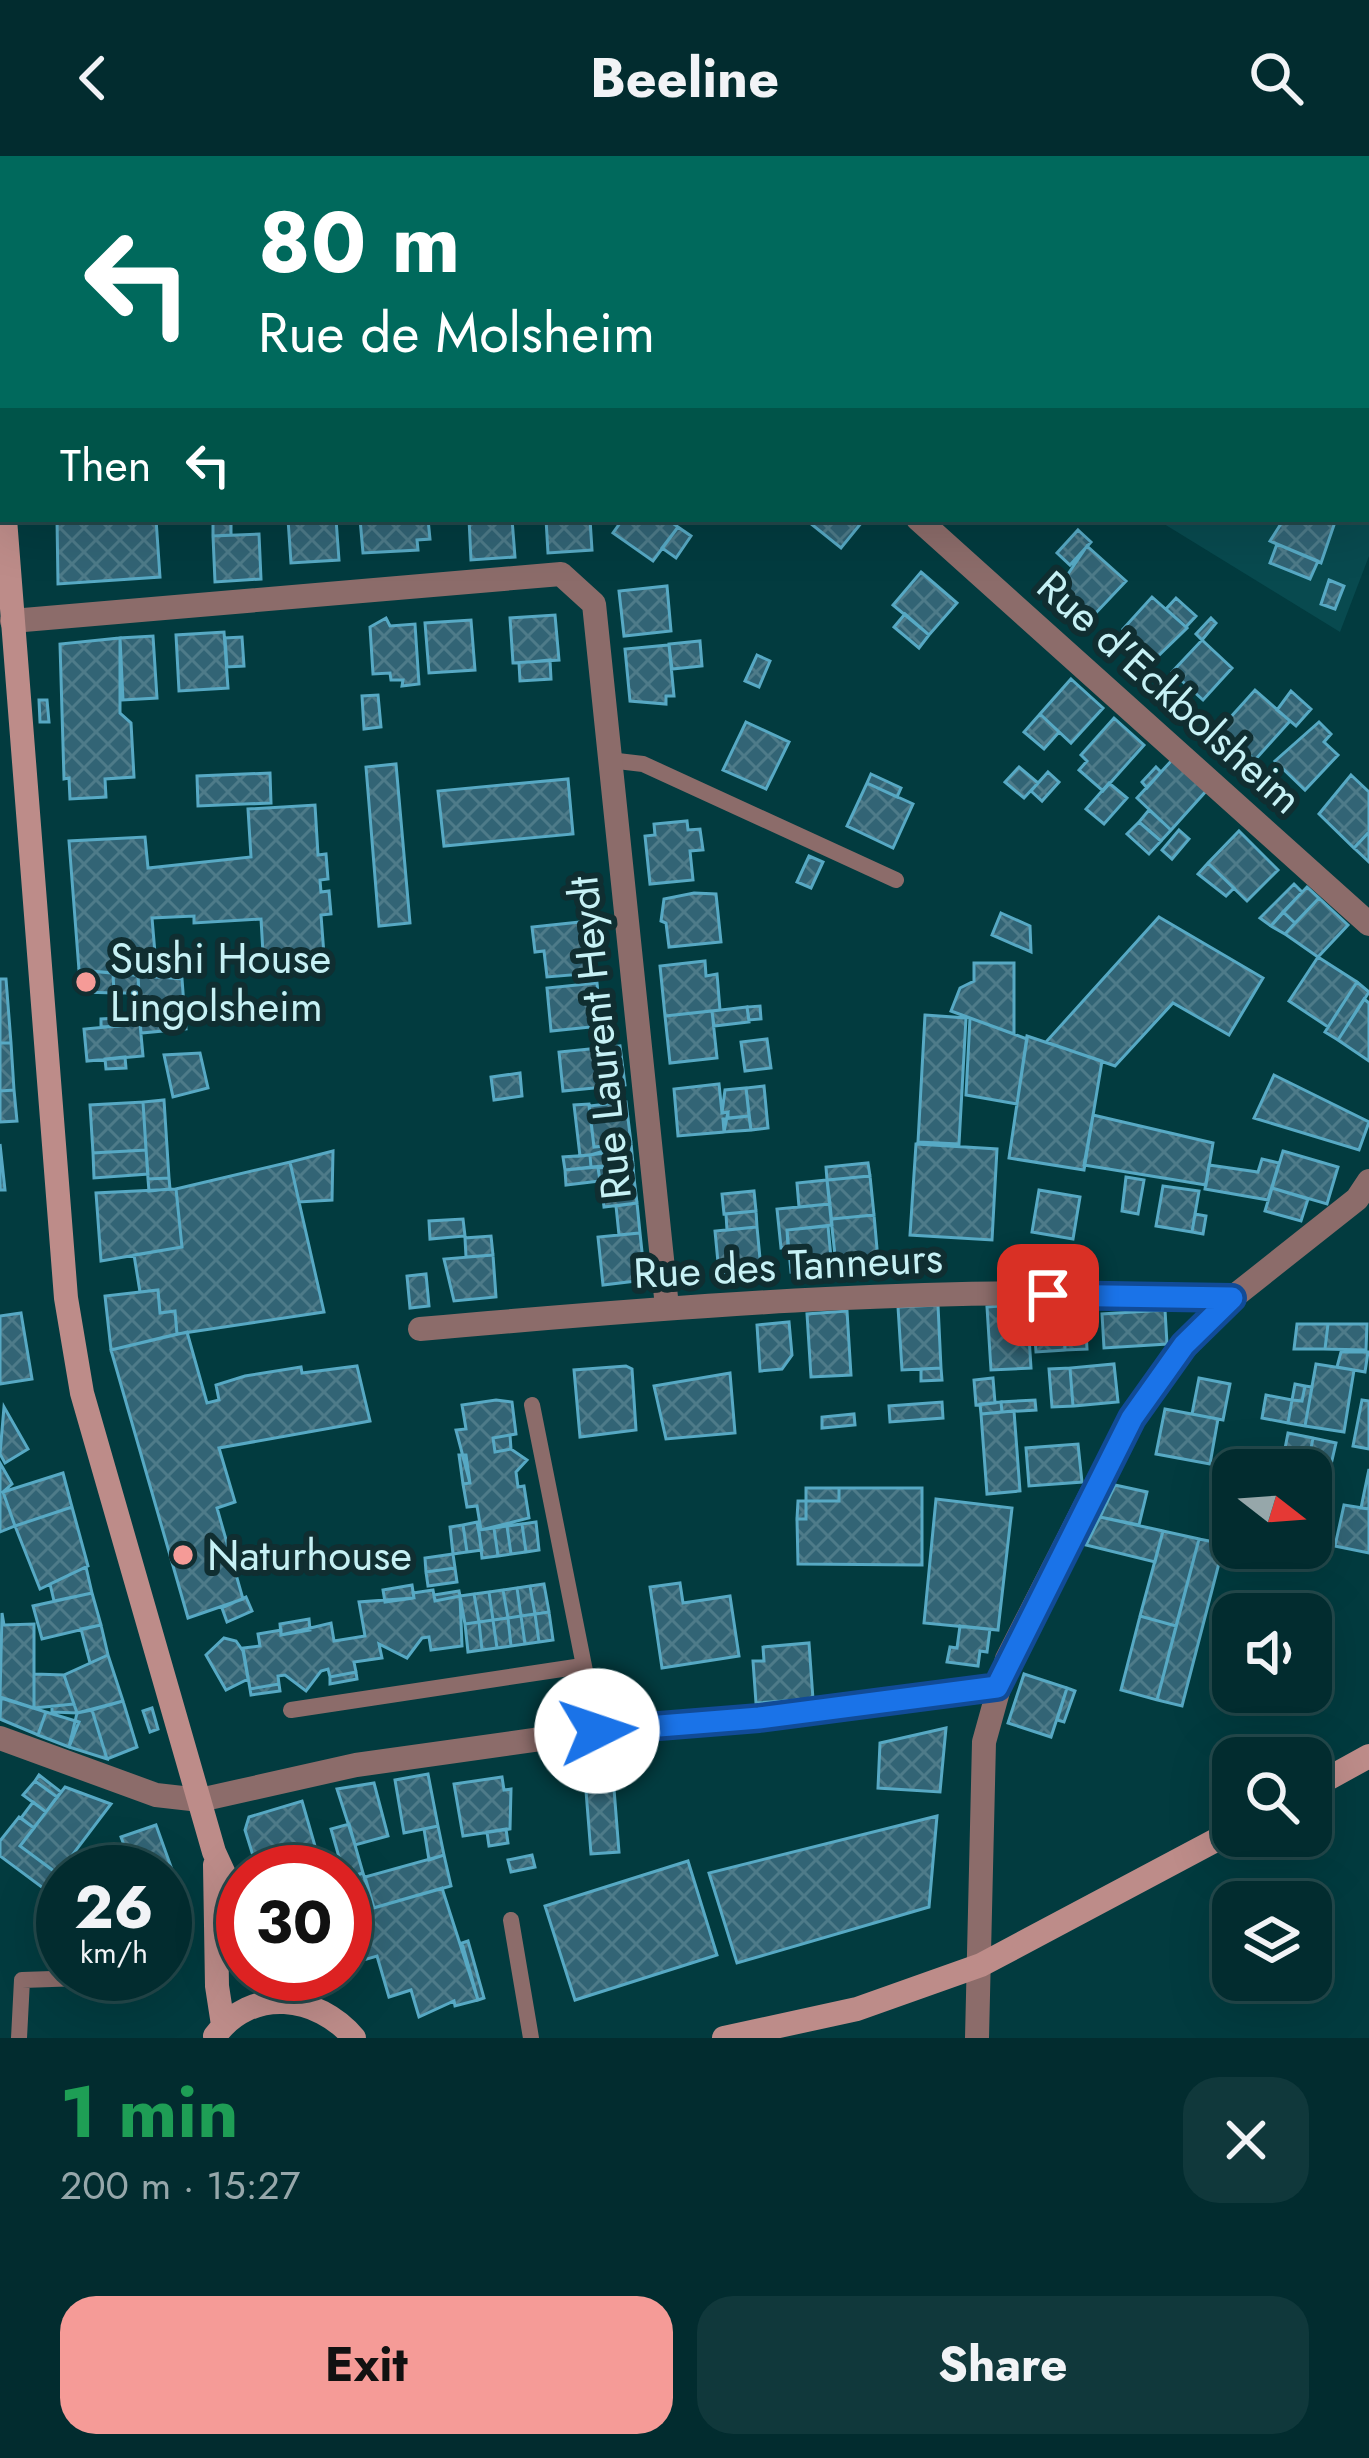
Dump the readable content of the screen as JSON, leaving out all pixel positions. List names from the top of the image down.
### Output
{
  "streets": {
    "street": ["Rue d'Eckbolsheim", "Rue Laurent Heydt", "Rue des Tanneurs"]
  },
  "crossings": [
    ["Rue Laurent Heydt", "Rue des Tanneurs"]
  ],
  "places": ["Sushi House Lingolsheim", "Naturhouse"],
  "north": "right",
  "page": {
    "header": "Beeline",
    "turn": ["80 m", "Rue de Molsheim"],
    "then": "Then",
    "speed": "26 km/h",
    "limit": "30",
    "heading": ["1 min", "200 m · 15:27"],
    "buttons": ["Exit", "Share"]
  }
}
